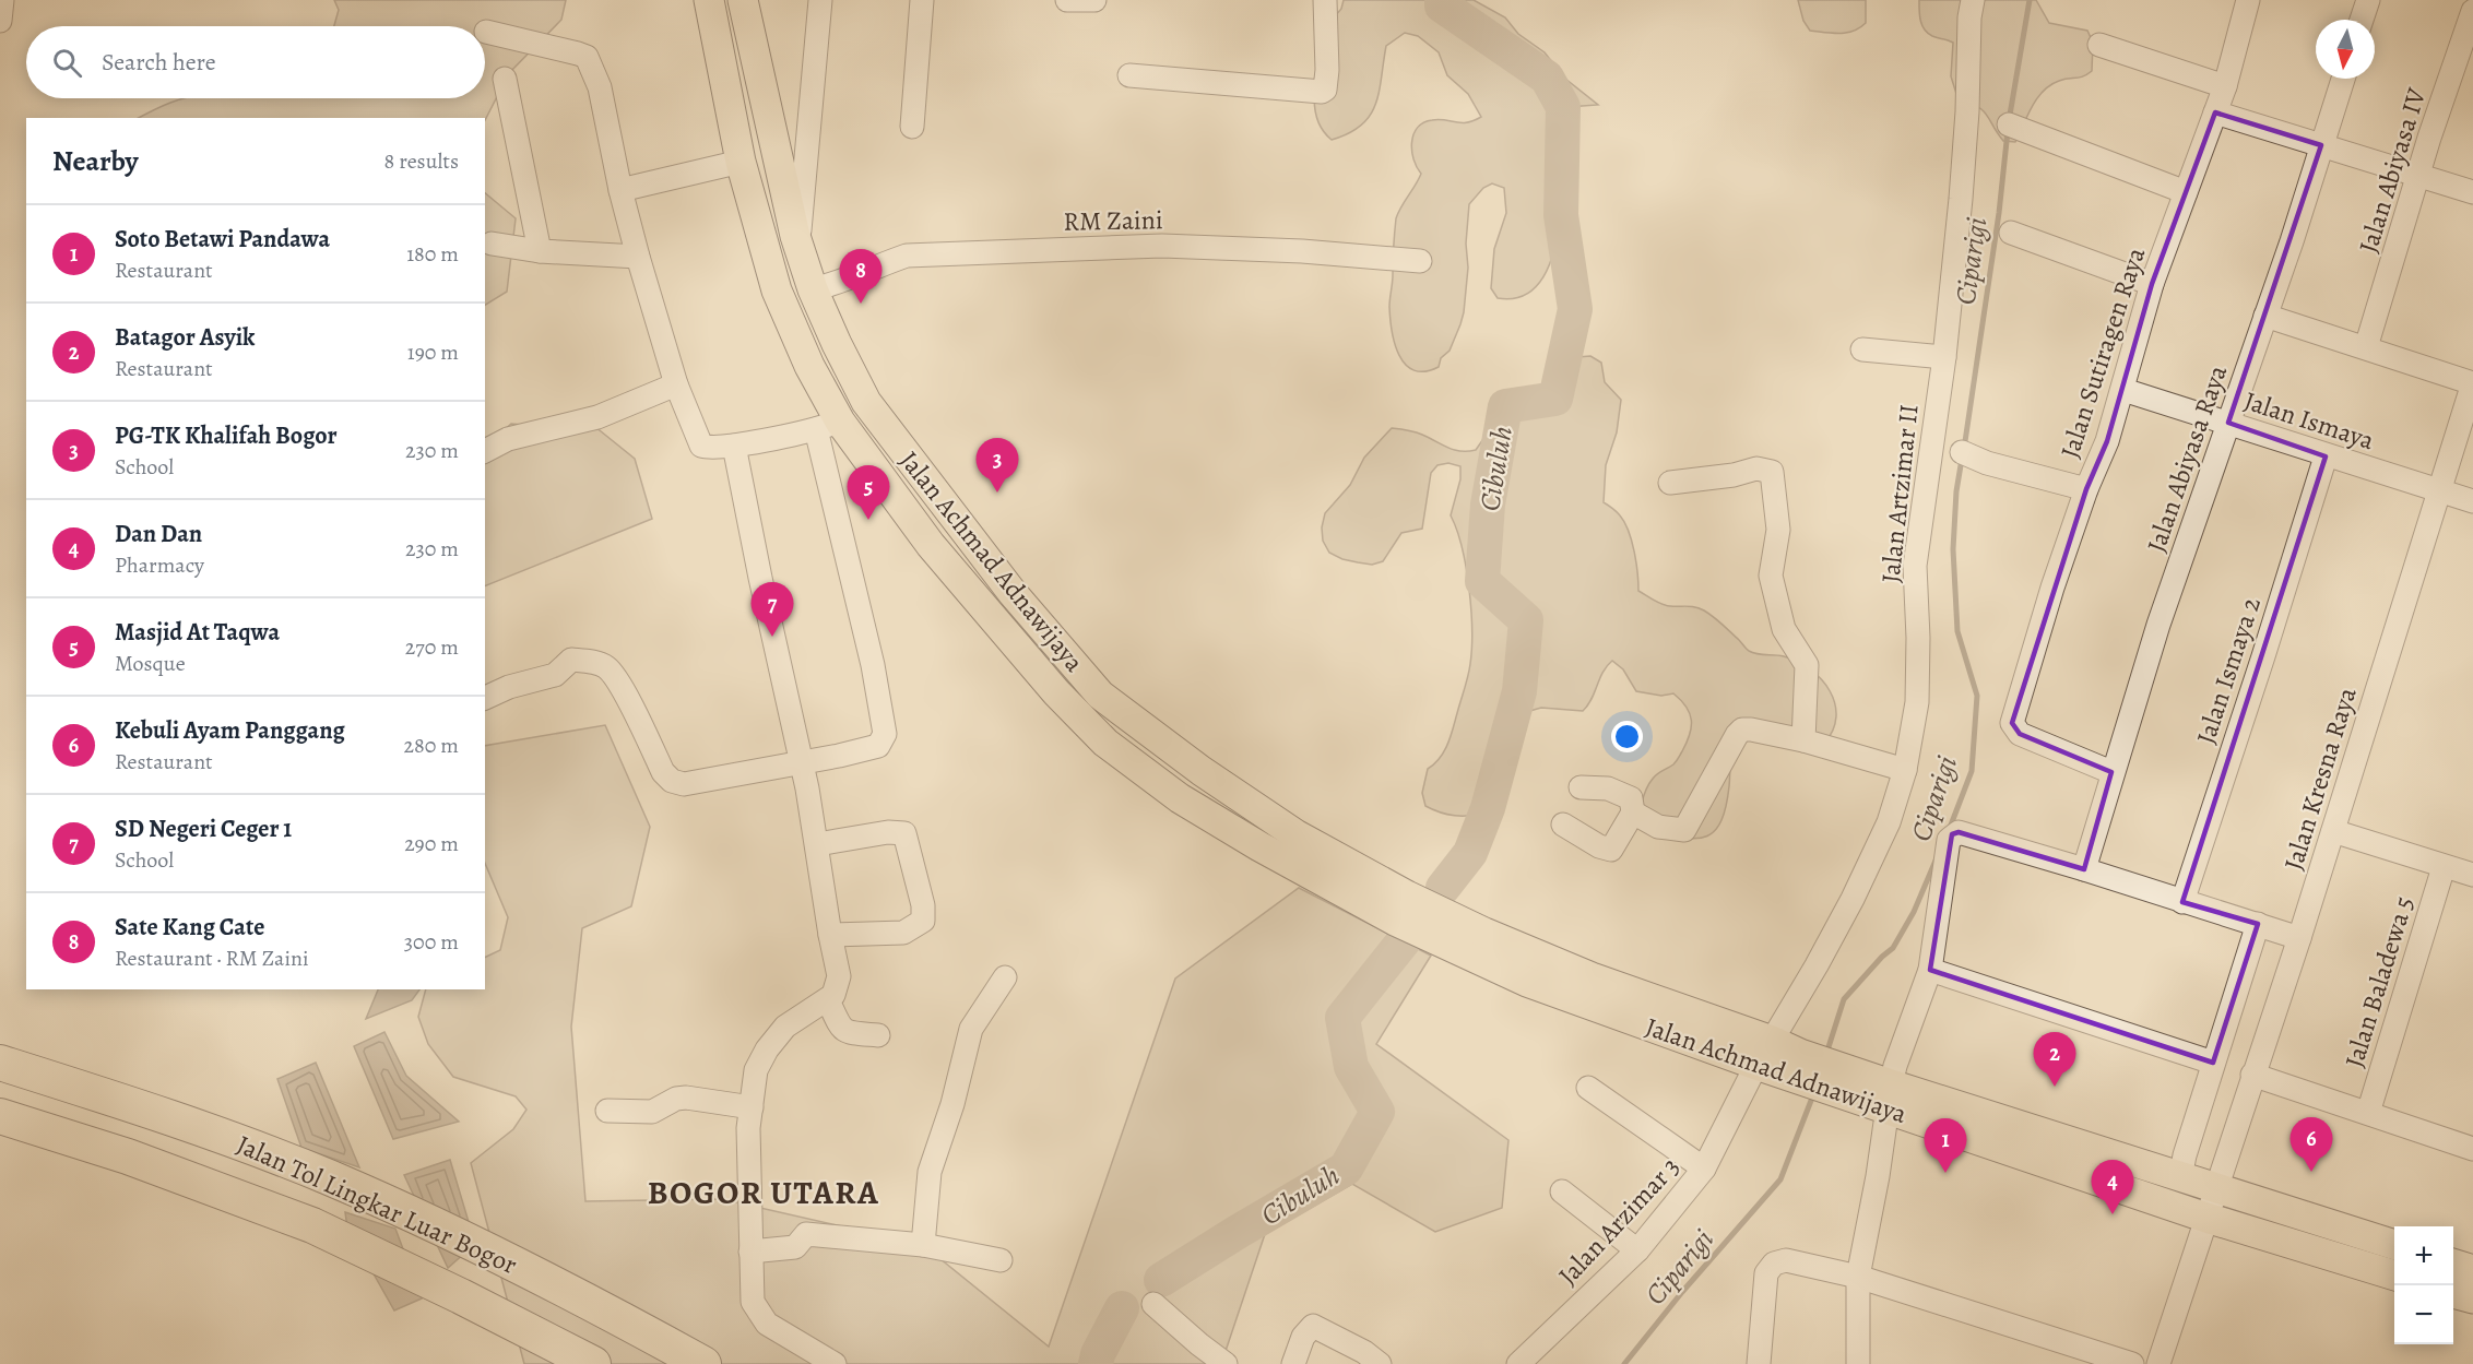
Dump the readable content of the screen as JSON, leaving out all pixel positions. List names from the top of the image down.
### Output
{
  "streets": {
    "highway": ["Jalan Tol Lingkar Luar Bogor"],
    "main road": ["Jalan Achmad Adnawijaya"],
    "street": [
      "Jalan Abiyasa IV",
      "RM Zaini",
      "Jalan Sutiragen Raya",
      "Jalan Ismaya",
      "Jalan Abiyasa Raya",
      "Jalan Artzimar II",
      "Jalan Ismaya 2",
      "Jalan Kresna Raya",
      "Jalan Baladewa 5",
      "Jalan Arzimar 3"
    ]
  },
  "crossings": [
    ["RM Zaini", "Jalan Achmad Adnawijaya"],
    ["Jalan Sutiragen Raya", "Jalan Ismaya"],
    ["Jalan Sutiragen Raya", "Jalan Abiyasa Raya"],
    ["Jalan Ismaya", "Jalan Abiyasa Raya"],
    ["Jalan Ismaya", "Jalan Ismaya 2"],
    ["Jalan Ismaya", "Jalan Kresna Raya"],
    ["Jalan Artzimar II", "Jalan Achmad Adnawijaya"],
    ["Jalan Artzimar II", "Jalan Arzimar 3"],
    ["Jalan Achmad Adnawijaya", "Jalan Kresna Raya"],
    ["Jalan Achmad Adnawijaya", "Jalan Arzimar 3"]
  ],
  "districts": ["BOGOR UTARA"],
  "water": ["Ciparigi", "Cibuluh"],
  "north": "bottom",
  "page": {
    "search": "Search here",
    "heading": ["Nearby", "8 results"],
    "list": [
      {
        "mark": "1",
        "name": "Soto Betawi Pandawa",
        "note": "Restaurant",
        "value": "180 m"
      },
      {
        "mark": "2",
        "name": "Batagor Asyik",
        "note": "Restaurant",
        "value": "190 m"
      },
      {
        "mark": "3",
        "name": "PG-TK Khalifah Bogor",
        "note": "School",
        "value": "230 m"
      },
      {
        "mark": "4",
        "name": "Dan Dan",
        "note": "Pharmacy",
        "value": "230 m"
      },
      {
        "mark": "5",
        "name": "Masjid At Taqwa",
        "note": "Mosque",
        "value": "270 m"
      },
      {
        "mark": "6",
        "name": "Kebuli Ayam Panggang",
        "note": "Restaurant",
        "value": "280 m"
      },
      {
        "mark": "7",
        "name": "SD Negeri Ceger 1",
        "note": "School",
        "value": "290 m"
      },
      {
        "mark": "8",
        "name": "Sate Kang Cate",
        "note": "Restaurant · RM Zaini",
        "value": "300 m"
      }
    ],
    "pins": [
      "8",
      "3",
      "5",
      "7",
      "2",
      "6",
      "1",
      "4"
    ],
    "map_buttons": ["+", "−"]
  }
}
